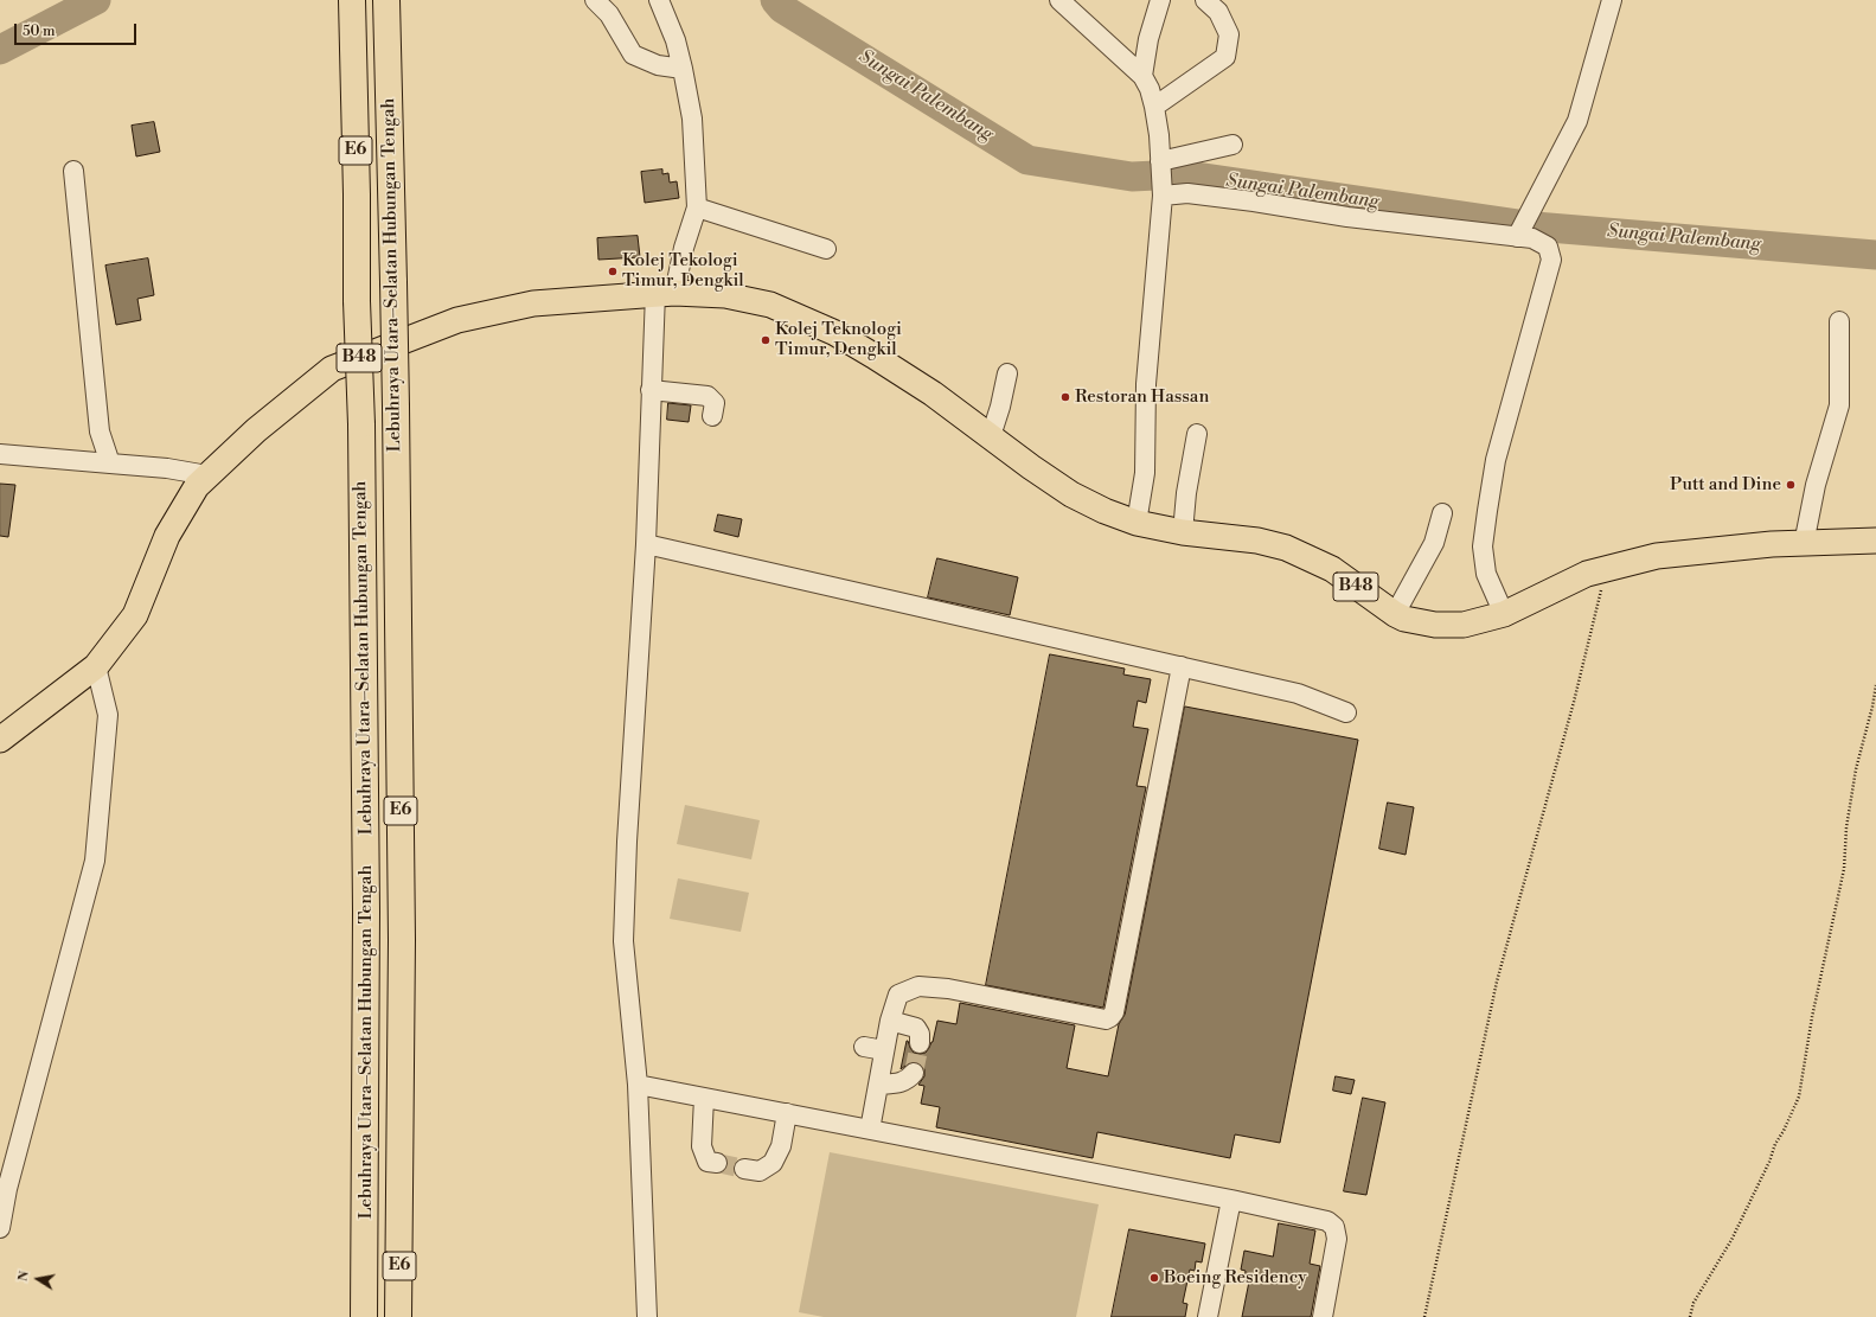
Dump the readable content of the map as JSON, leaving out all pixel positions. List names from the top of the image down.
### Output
{
  "streets": {
    "highway": ["E6", "Lebuhraya Utara–Selatan Hubungan Tengah"],
    "main road": ["B48"]
  },
  "water": ["Sungai Palembang"],
  "places": [
    "Kolej Tekologi Timur, Dengkil",
    "Kolej Teknologi Timur, Dengkil",
    "Restoran Hassan",
    "Putt and Dine",
    "Boeing Residency"
  ],
  "scale_bar": "50 m",
  "north": "left"
}
